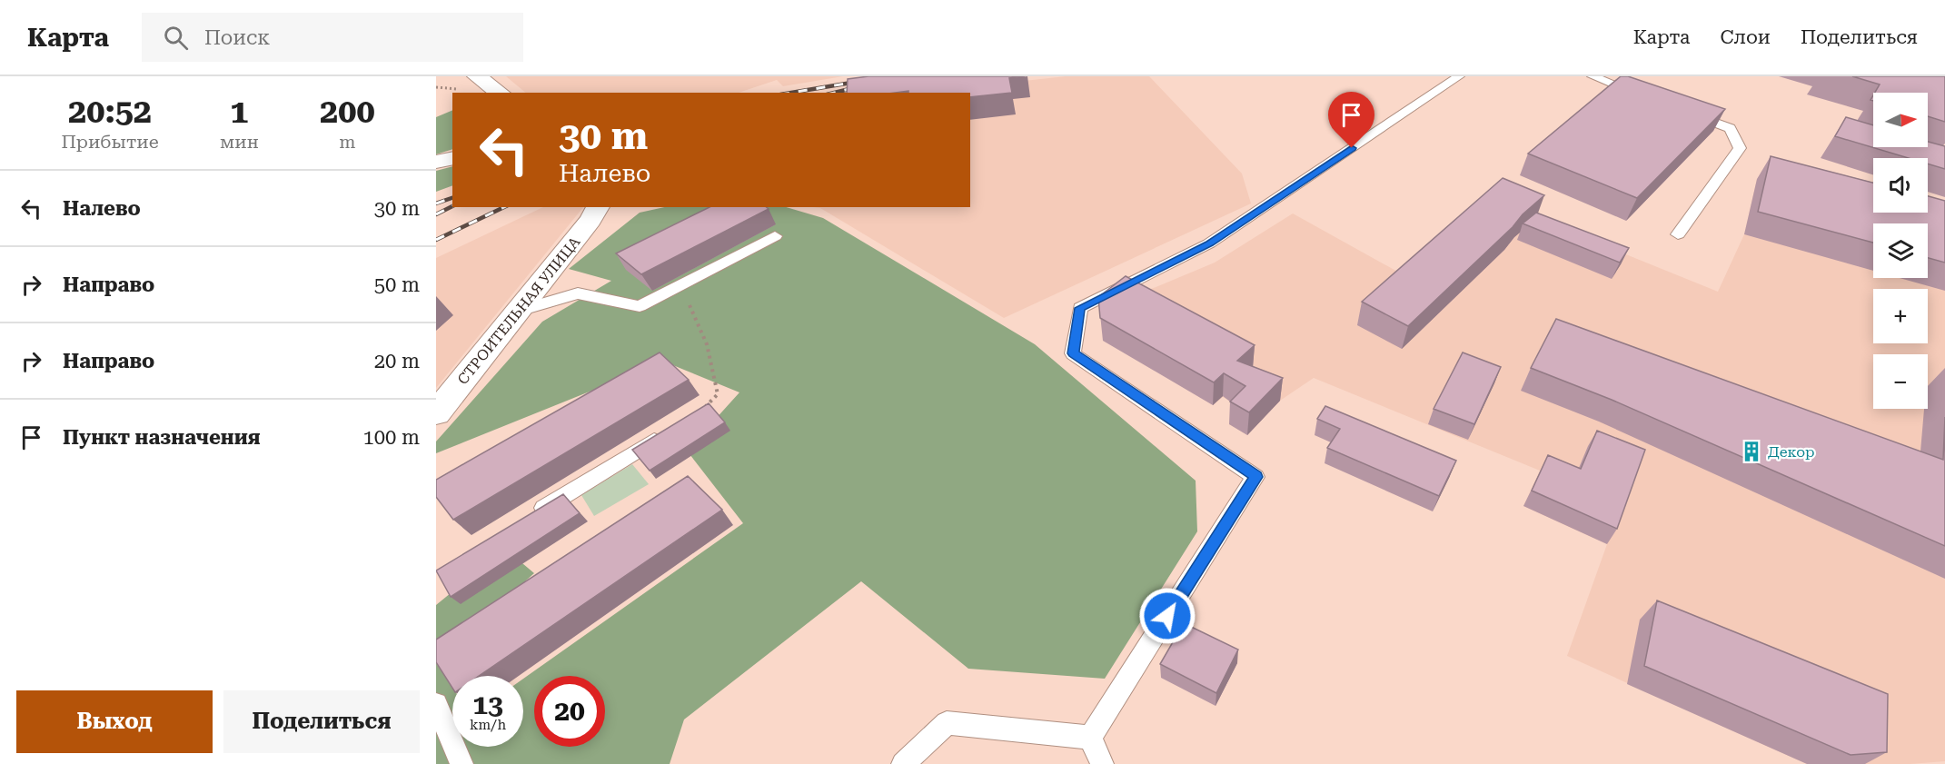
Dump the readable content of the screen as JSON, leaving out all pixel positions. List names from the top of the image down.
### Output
{
  "streets": {
    "street": ["СТРОИТЕЛЬНАЯ УЛИЦА"]
  },
  "places": {
    "building": ["Декор"]
  },
  "north": "right",
  "page": {
    "header": "Карта",
    "search": "Поиск",
    "nav": ["Карта", "Слои", "Поделиться"],
    "eta": [
      "20:52",
      "Прибытие",
      "1",
      "мин",
      "200",
      "m"
    ],
    "map_buttons": ["+", "−"],
    "turn": ["30 m", "Налево"],
    "list": [
      {
        "name": "Налево",
        "value": "30 m"
      },
      {
        "name": "Направо",
        "value": "50 m"
      },
      {
        "name": "Направо",
        "value": "20 m"
      },
      {
        "name": "Пункт назначения",
        "value": "100 m"
      }
    ],
    "speed": "13 km/h",
    "limit": "20",
    "buttons": ["Выход", "Поделиться"]
  }
}
